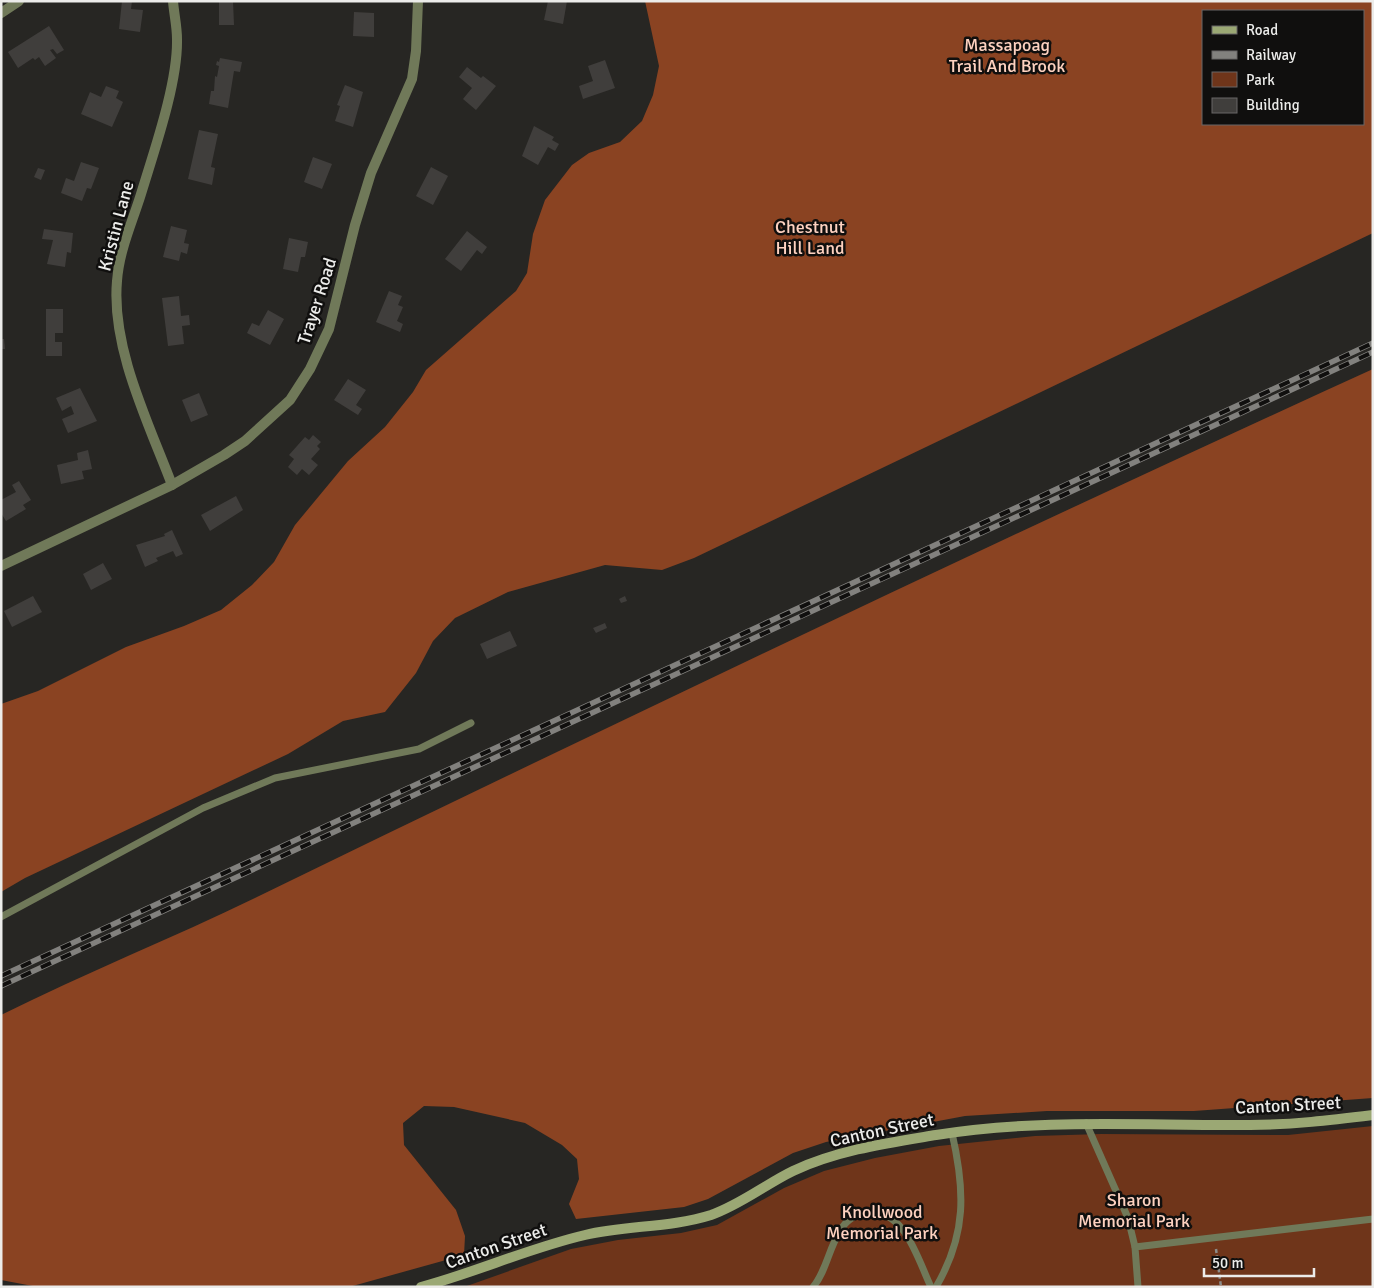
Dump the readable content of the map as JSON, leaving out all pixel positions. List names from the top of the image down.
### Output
{
  "streets": {
    "street": ["Kristin Lane", "Trayer Road", "Canton Street"]
  },
  "crossings": [
    ["Kristin Lane", "Trayer Road"]
  ],
  "parks": [
    "Massapoag Trail And Brook",
    "Chestnut Hill Land",
    "Sharon Memorial Park",
    "Knollwood Memorial Park"
  ],
  "legend": [
    "Road",
    "Railway",
    "Park",
    "Building"
  ],
  "scale_bar": "50 m"
}
